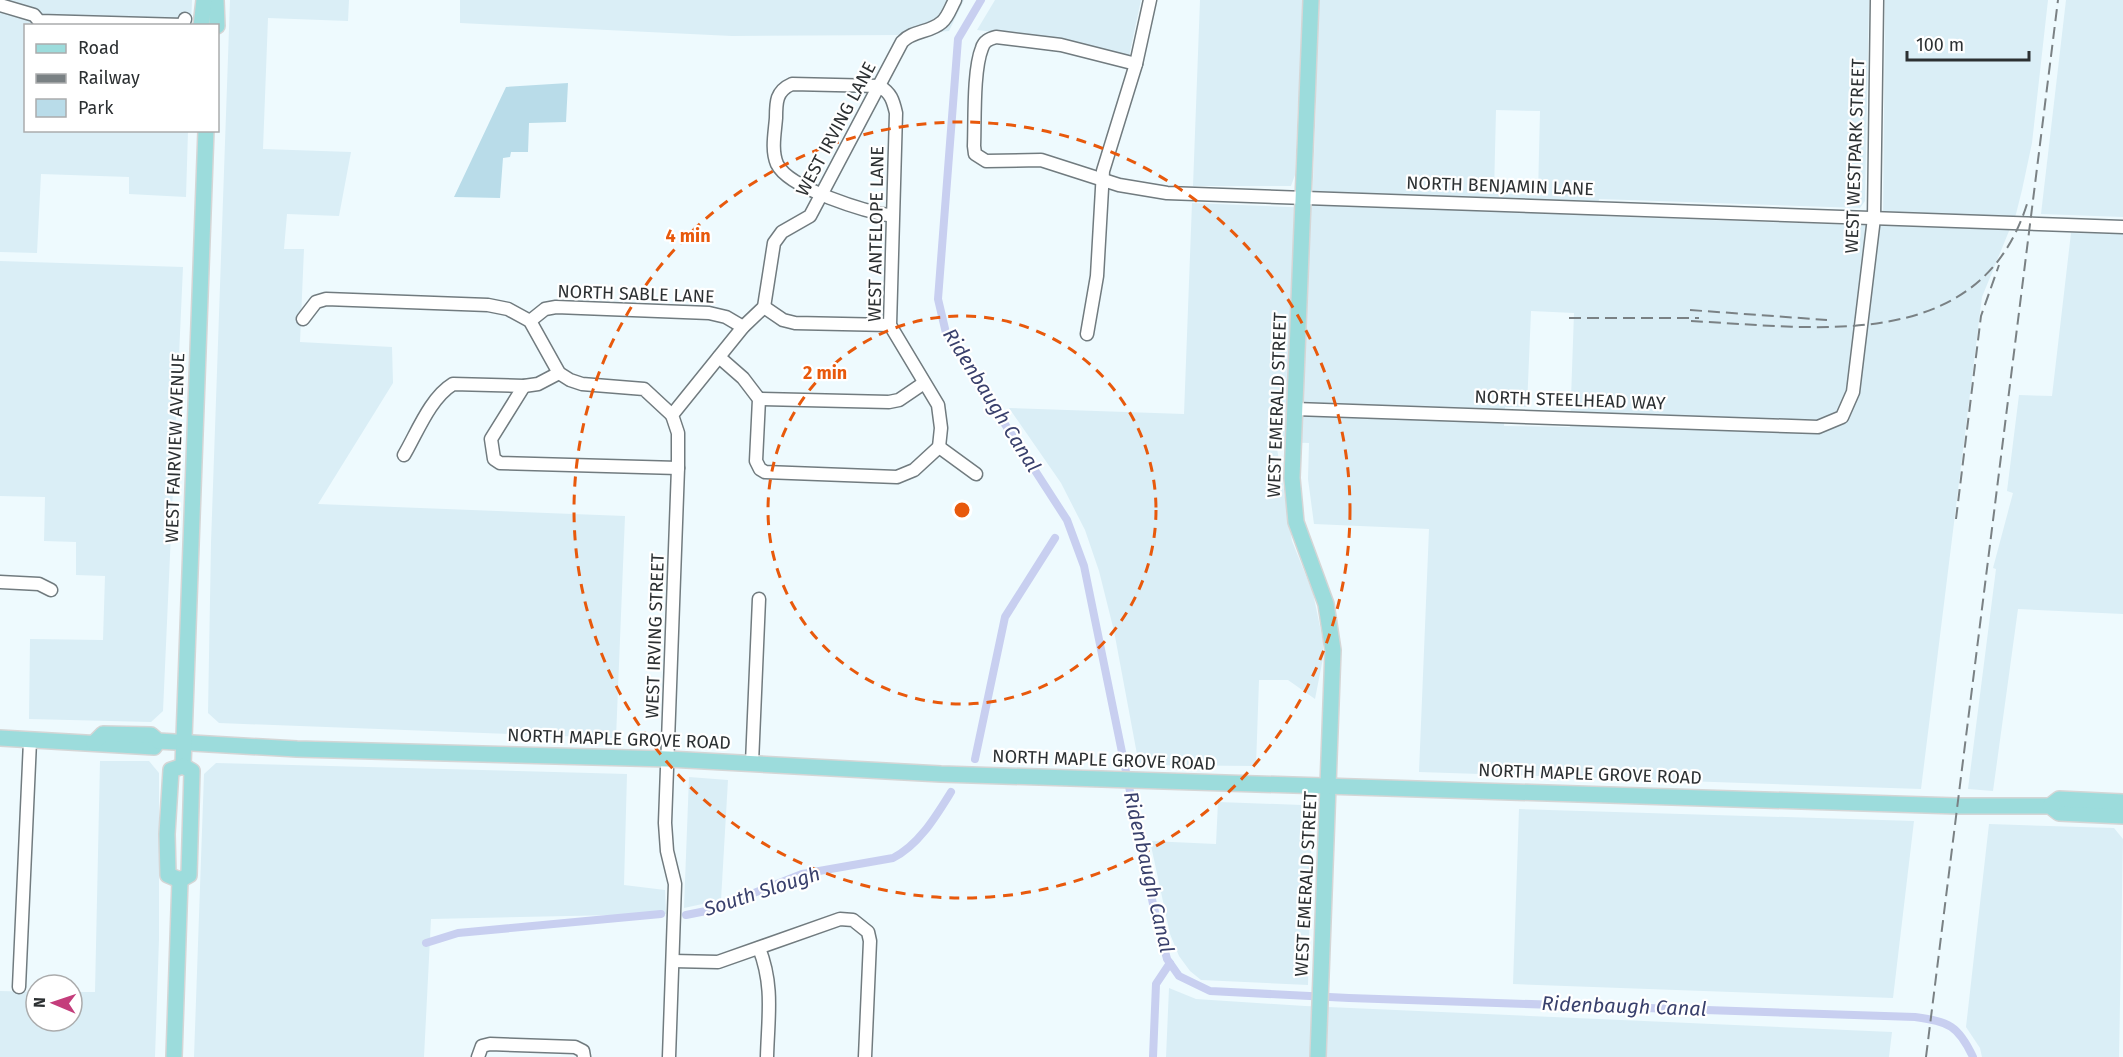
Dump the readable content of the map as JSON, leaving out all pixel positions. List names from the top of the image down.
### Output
{
  "streets": {
    "main road": ["WEST EMERALD STREET", "WEST FAIRVIEW AVENUE", "NORTH MAPLE GROVE ROAD"],
    "street": [
      "WEST IRVING LANE",
      "WEST WESTPARK STREET",
      "NORTH BENJAMIN LANE",
      "WEST ANTELOPE LANE",
      "NORTH SABLE LANE",
      "NORTH STEELHEAD WAY",
      "WEST IRVING STREET"
    ]
  },
  "crossings": [
    ["WEST IRVING LANE", "WEST ANTELOPE LANE"],
    ["WEST WESTPARK STREET", "NORTH BENJAMIN LANE"],
    ["WEST WESTPARK STREET", "NORTH STEELHEAD WAY"],
    ["NORTH BENJAMIN LANE", "WEST EMERALD STREET"],
    ["NORTH STEELHEAD WAY", "WEST EMERALD STREET"],
    ["WEST EMERALD STREET", "NORTH MAPLE GROVE ROAD"],
    ["WEST FAIRVIEW AVENUE", "NORTH MAPLE GROVE ROAD"],
    ["WEST IRVING STREET", "NORTH MAPLE GROVE ROAD"]
  ],
  "water": ["Ridenbaugh Canal", "South Slough"],
  "legend": ["Road", "Railway", "Park"],
  "scale_bar": "100 m",
  "north": "left",
  "rings": ["4 min", "2 min"]
}
